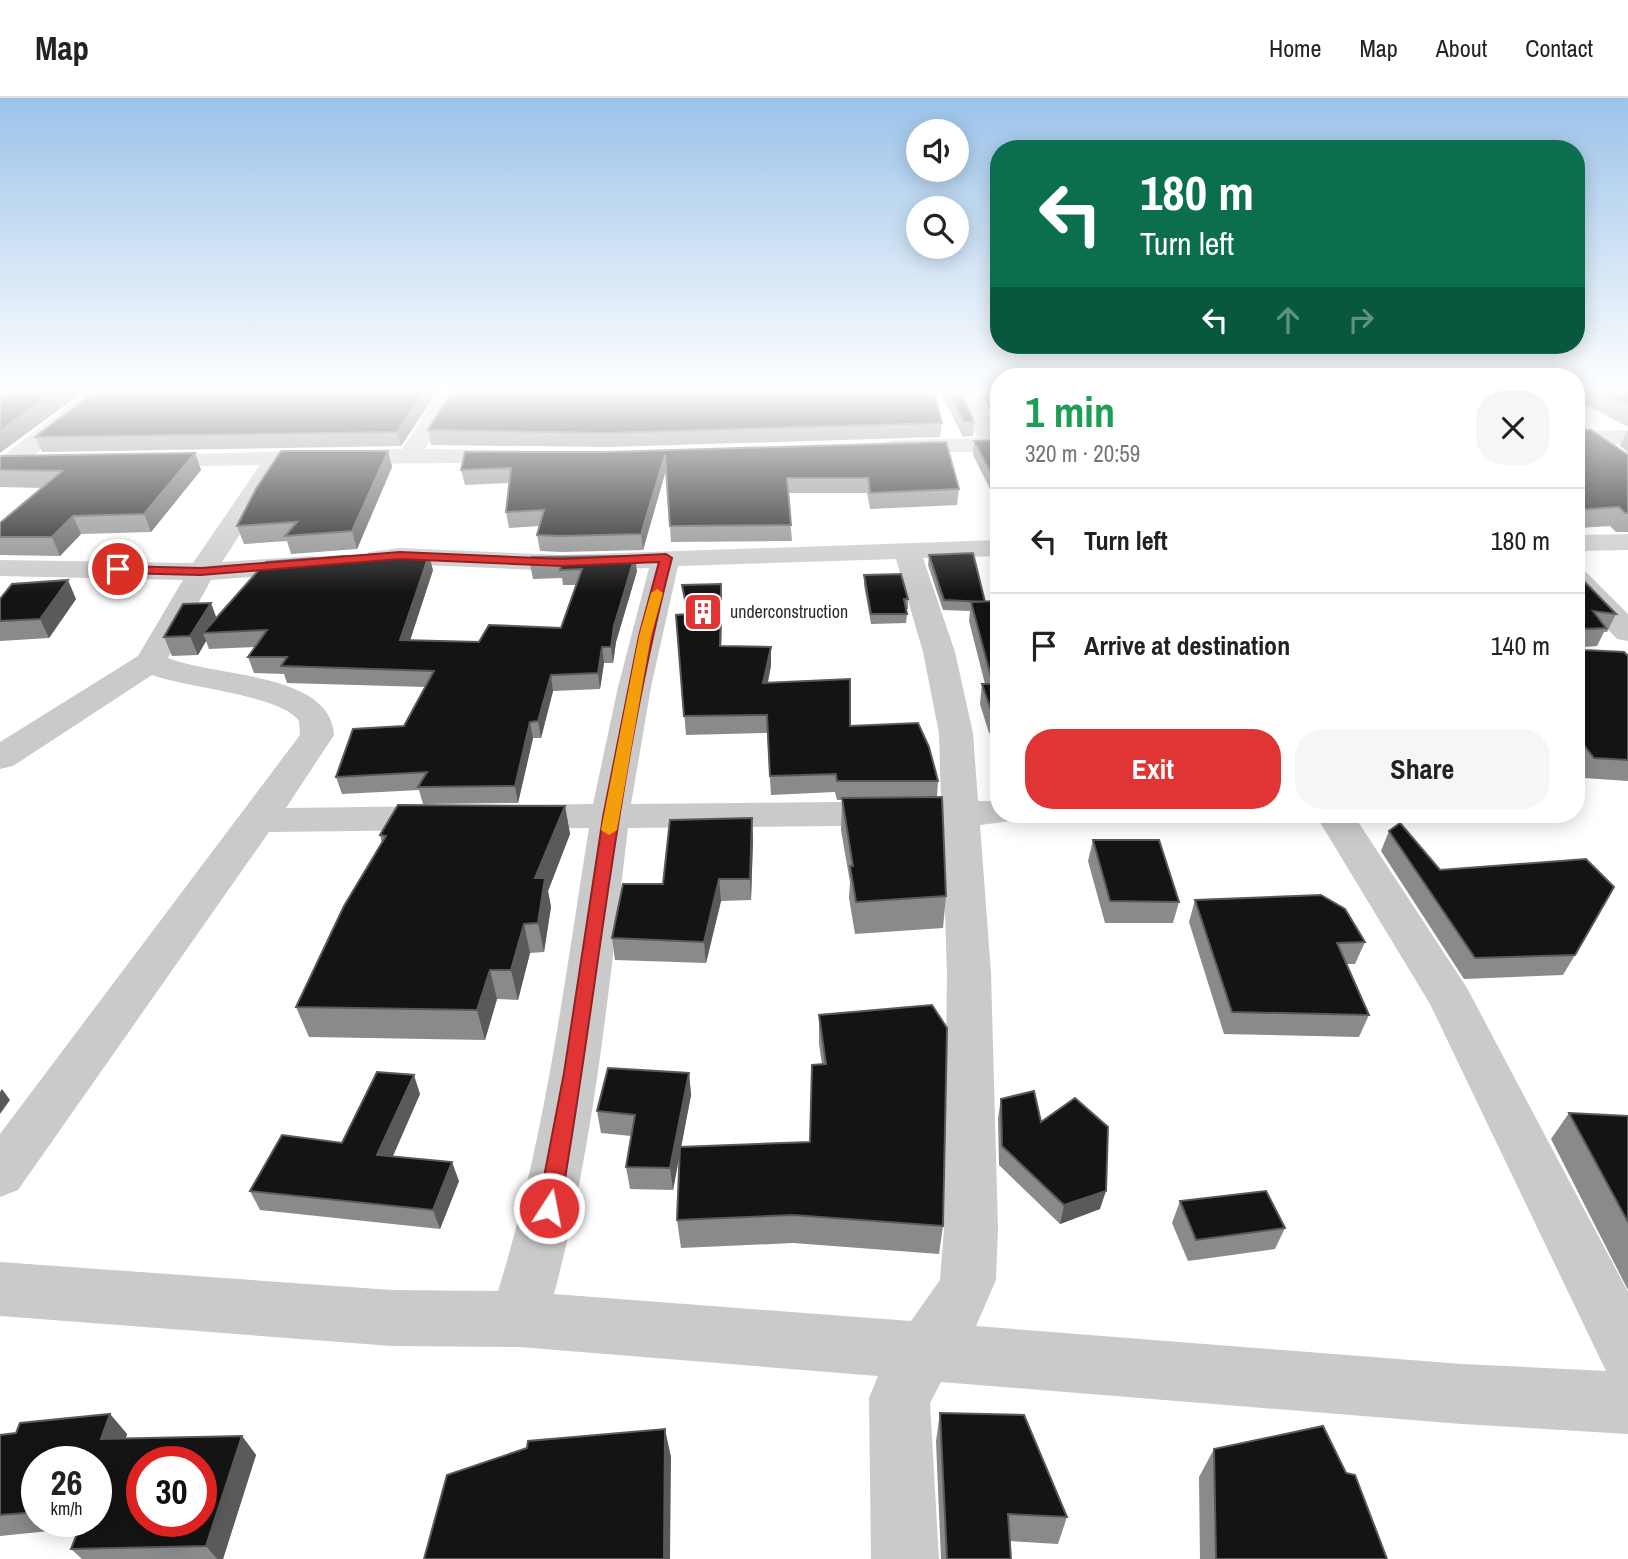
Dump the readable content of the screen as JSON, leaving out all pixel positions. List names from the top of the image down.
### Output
{
  "places": {
    "building": ["underconstruction"]
  },
  "page": {
    "header": "Map",
    "nav": [
      "Home",
      "Map",
      "About",
      "Contact"
    ],
    "turn": ["180 m", "Turn left"],
    "heading": ["1 min", "320 m · 20:59"],
    "list": [
      {
        "name": "Turn left",
        "value": "180 m"
      },
      {
        "name": "Arrive at destination",
        "value": "140 m"
      }
    ],
    "buttons": ["Exit", "Share"],
    "speed": "26 km/h",
    "limit": "30"
  }
}
